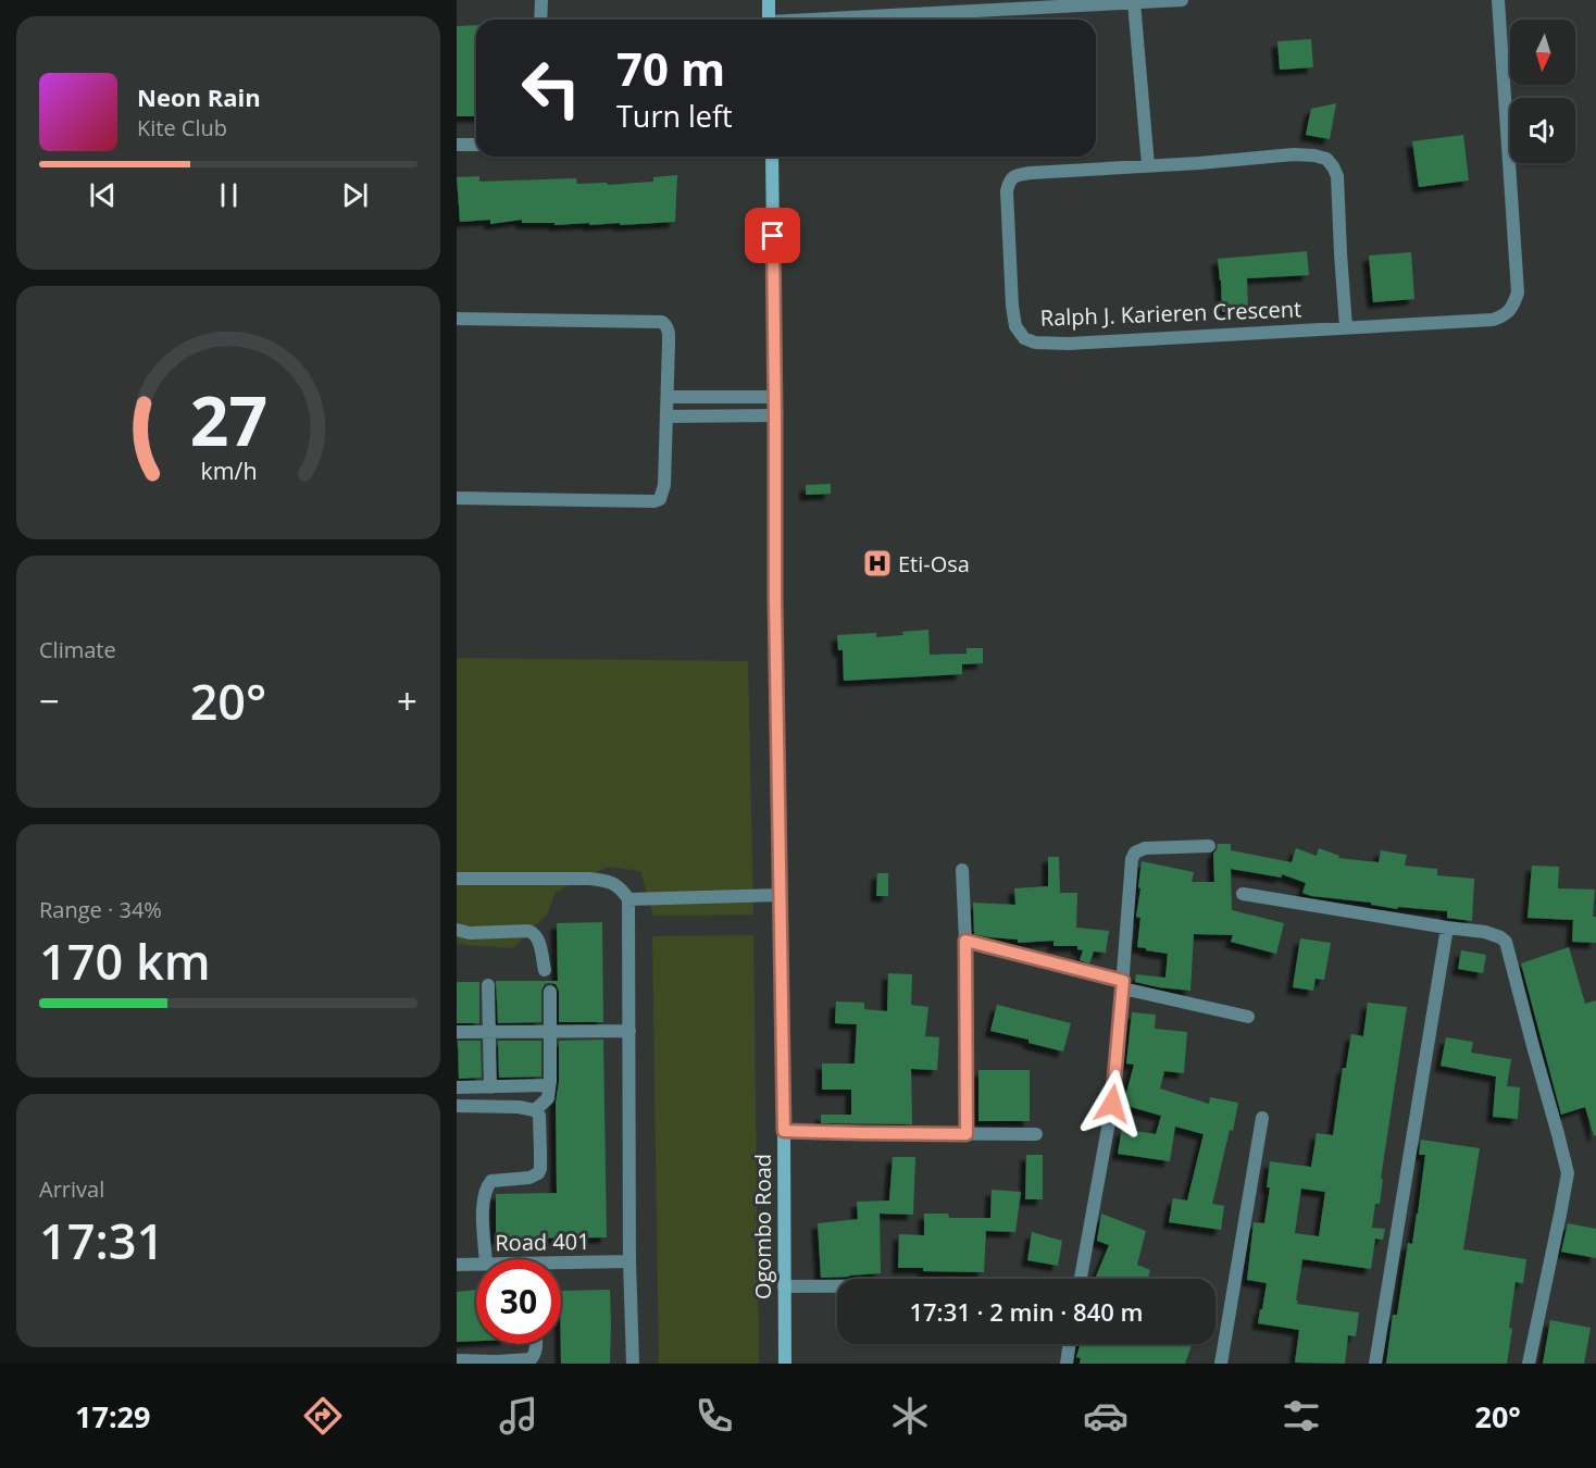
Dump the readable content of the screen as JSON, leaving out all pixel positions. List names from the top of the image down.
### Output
{
  "streets": {
    "main road": ["Ogombo Road"],
    "street": ["Ralph J. Karieren Crescent", "Road 401"]
  },
  "places": {
    "hospital": ["Eti-Osa"]
  },
  "north": "bottom",
  "page": {
    "turn": ["70 m", "Turn left"],
    "song": ["Neon Rain", "Kite Club"],
    "tile": [
      "Climate",
      ["Range · 34%", "170 km"],
      ["Arrival", "17:31"]
    ],
    "heat": ["−", "20°", "+"],
    "limit": "30",
    "trip": "17:31 · 2 min · 840 m",
    "tabs": ["17:29", "20°"],
    "gauge": ["27", "km/h"]
  }
}
